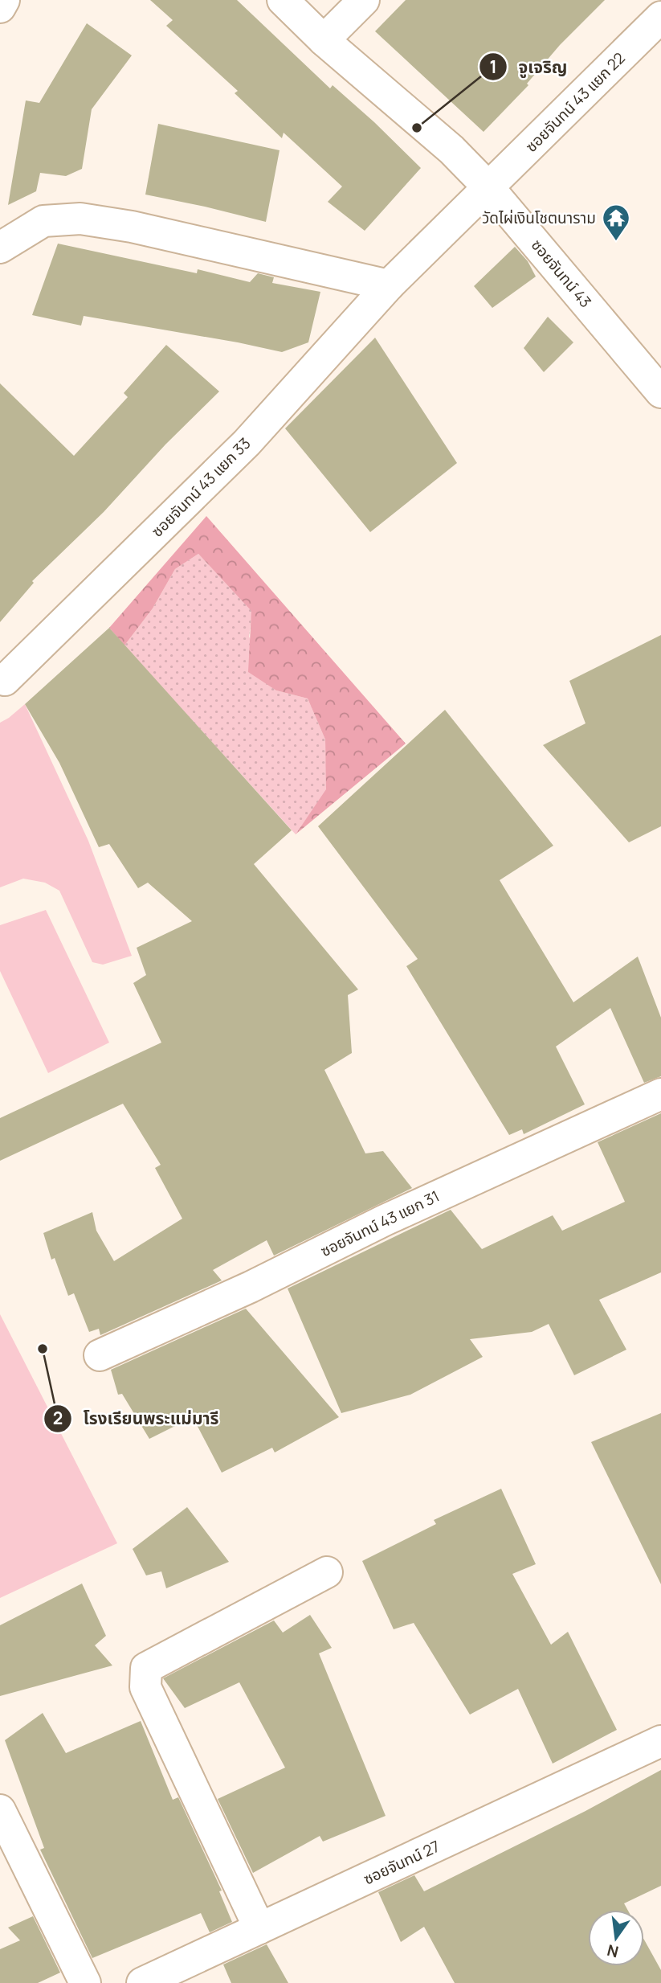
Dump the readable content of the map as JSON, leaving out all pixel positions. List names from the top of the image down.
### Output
{
  "streets": {
    "street": [
      "ซอยจันทน์ 43 แยก 22",
      "ซอยจันทน์ 43",
      "ซอยจันทน์ 43 แยก 33",
      "ซอยจันทน์ 43 แยก 31",
      "ซอยจันทน์ 27"
    ]
  },
  "crossings": [
    ["ซอยจันทน์ 43 แยก 22", "ซอยจันทน์ 43"],
    ["ซอยจันทน์ 43 แยก 22", "ซอยจันทน์ 43 แยก 33"],
    ["ซอยจันทน์ 43", "ซอยจันทน์ 43 แยก 33"]
  ],
  "places": {
    "other": ["จูเจริญ", "โรงเรียนพระแม่มารี"],
    "temple": ["วัดไผ่เงินโชตนาราม"]
  },
  "north": "bottom"
}
